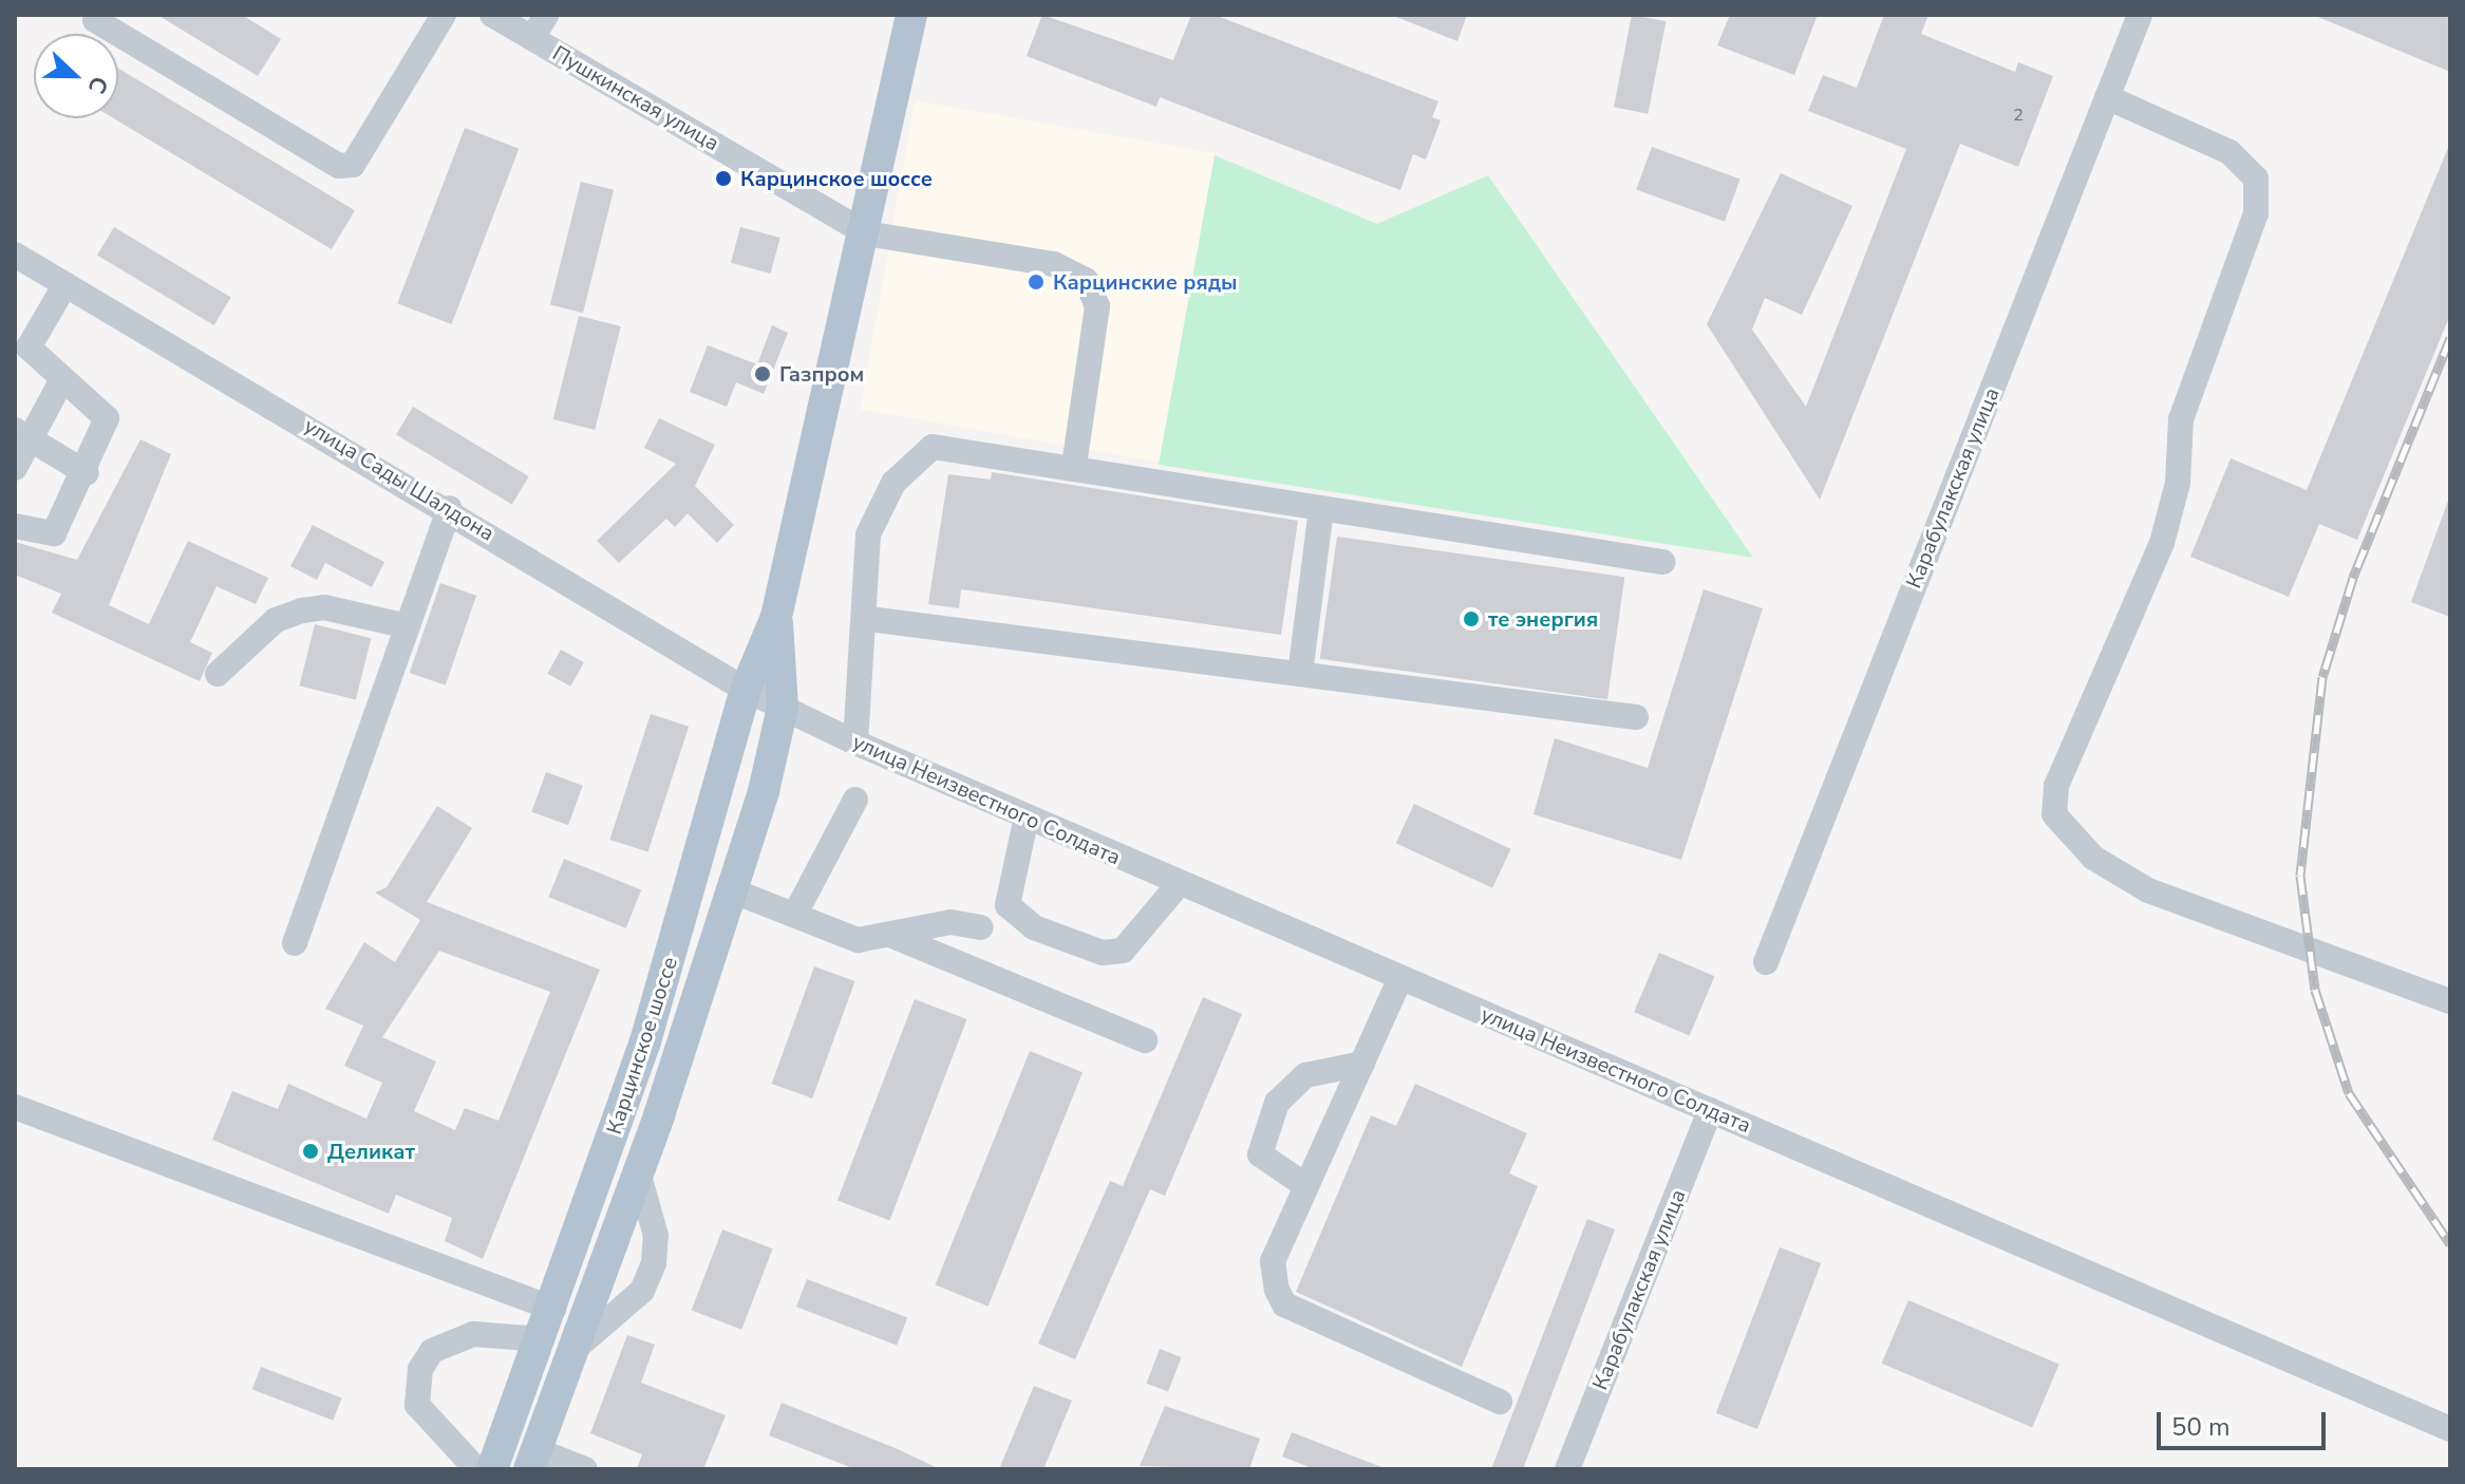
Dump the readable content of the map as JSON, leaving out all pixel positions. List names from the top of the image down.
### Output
{
  "streets": {
    "main road": ["Карцинское шоссе"],
    "street": [
      "Пушкинская улица",
      "улица Сады Шалдона",
      "Карабулакская улица",
      "улица Неизвестного Солдата"
    ]
  },
  "crossings": [
    ["Пушкинская улица", "Карцинское шоссе"],
    ["улица Сады Шалдона", "улица Неизвестного Солдата"],
    ["улица Сады Шалдона", "Карцинское шоссе"],
    ["Карабулакская улица", "улица Неизвестного Солдата"],
    ["улица Неизвестного Солдата", "Карцинское шоссе"]
  ],
  "places": [
    "Карцинское шоссе",
    "Карцинские ряды",
    "Газпром",
    "те энергия",
    "Деликат"
  ],
  "house_numbers": ["2"],
  "scale_bar": "50 m",
  "north": "right"
}
